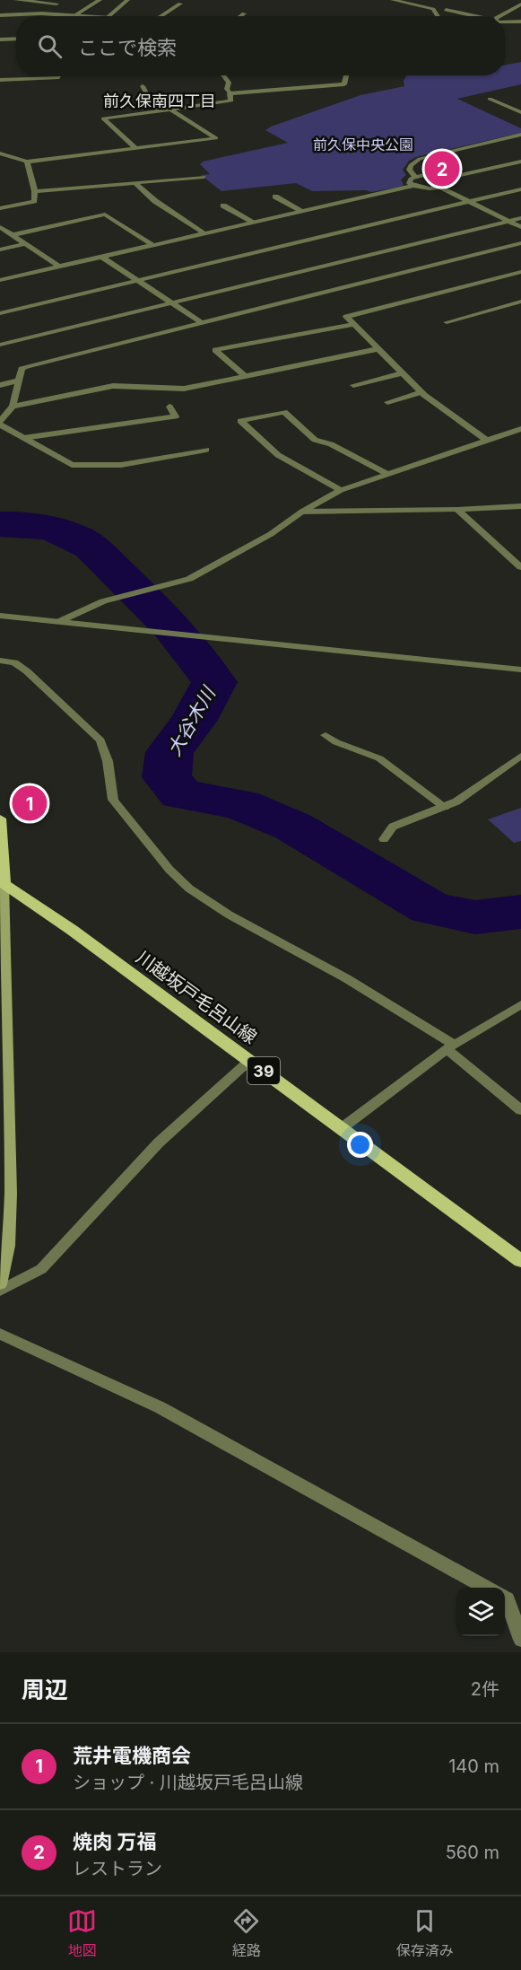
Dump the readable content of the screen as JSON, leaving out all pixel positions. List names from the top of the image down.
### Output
{
  "streets": {
    "main road": ["川越坂戸毛呂山線", "39"]
  },
  "districts": ["前久保南四丁目"],
  "water": ["大谷木川"],
  "parks": ["前久保中央公園"],
  "page": {
    "search": "ここで検索",
    "pins": ["2", "1"],
    "heading": ["周辺", "2件"],
    "list": [
      {
        "mark": "1",
        "name": "荒井電機商会",
        "note": "ショップ · 川越坂戸毛呂山線",
        "value": "140 m"
      },
      {
        "mark": "2",
        "name": "焼肉 万福",
        "note": "レストラン",
        "value": "560 m"
      }
    ],
    "nav": ["地図", "経路", "保存済み"]
  }
}
